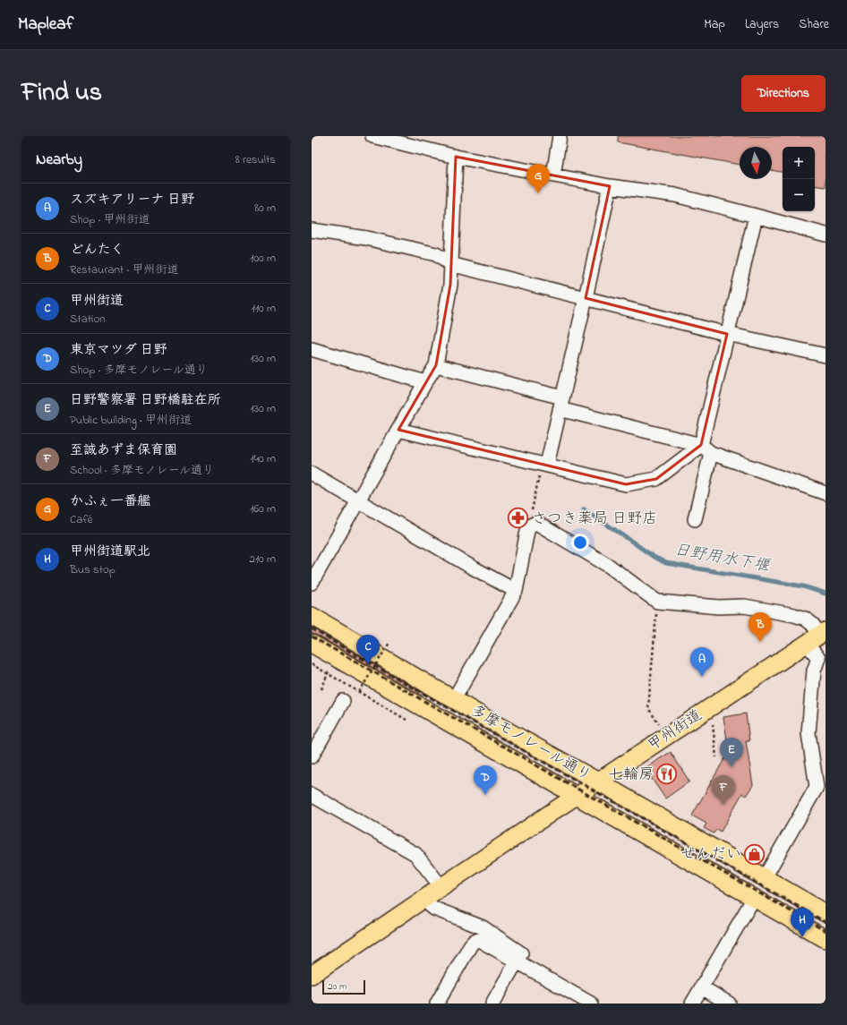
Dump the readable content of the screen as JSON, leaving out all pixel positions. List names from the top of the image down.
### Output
{
  "streets": {
    "main road": ["甲州街道", "多摩モノレール通り"]
  },
  "crossings": [
    ["甲州街道", "多摩モノレール通り"]
  ],
  "water": ["日野用水下堰"],
  "places": {
    "pharmacy": ["さつき薬局 日野店"],
    "restaurant": ["七輪房"],
    "shop": ["せんだい"]
  },
  "scale_bar": "20 m",
  "north": "bottom",
  "page": {
    "header": "Mapleaf",
    "nav": ["Map", "Layers", "Share"],
    "title": "Find us",
    "buttons": "Directions",
    "heading": ["Nearby", "8 results"],
    "map_buttons": ["+", "−"],
    "pins": [
      "G",
      "B",
      "C",
      "A",
      "E",
      "D",
      "F",
      "H"
    ],
    "list": [
      {
        "mark": "A",
        "name": "スズキアリーナ 日野",
        "note": "Shop · 甲州街道",
        "value": "80 m"
      },
      {
        "mark": "B",
        "name": "どんたく",
        "note": "Restaurant · 甲州街道",
        "value": "100 m"
      },
      {
        "mark": "C",
        "name": "甲州街道",
        "note": "Station",
        "value": "110 m"
      },
      {
        "mark": "D",
        "name": "東京マツダ 日野",
        "note": "Shop · 多摩モノレール通り",
        "value": "130 m"
      },
      {
        "mark": "E",
        "name": "日野警察署 日野橋駐在所",
        "note": "Public building · 甲州街道",
        "value": "130 m"
      },
      {
        "mark": "F",
        "name": "至誠あずま保育園",
        "note": "School · 多摩モノレール通り",
        "value": "140 m"
      },
      {
        "mark": "G",
        "name": "かふぇ一番艦",
        "note": "Café",
        "value": "160 m"
      },
      {
        "mark": "H",
        "name": "甲州街道駅北",
        "note": "Bus stop",
        "value": "210 m"
      }
    ],
    "scale": "20 m"
  }
}
